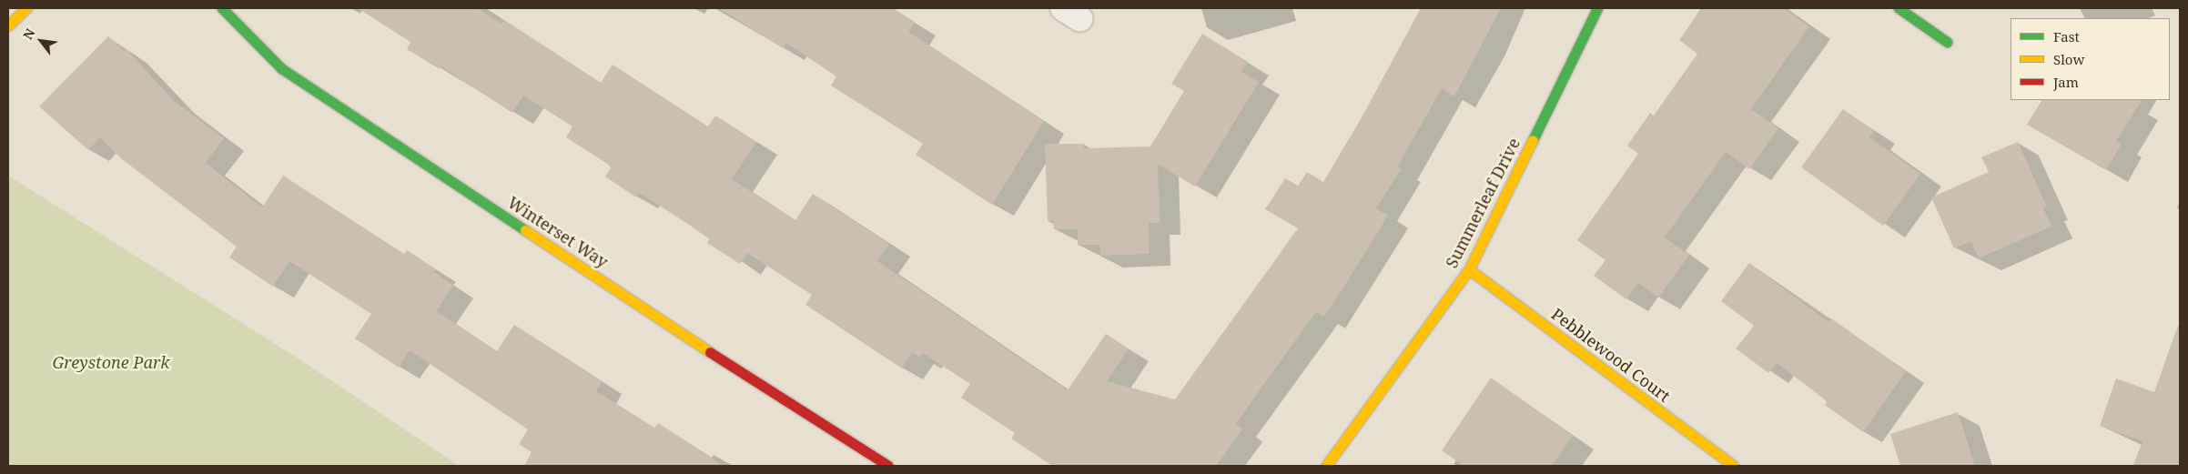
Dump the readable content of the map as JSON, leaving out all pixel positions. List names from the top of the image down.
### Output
{
  "streets": {
    "street": ["Summerleaf Drive", "Winterset Way", "Pebblewood Court"]
  },
  "crossings": [
    ["Summerleaf Drive", "Pebblewood Court"]
  ],
  "parks": ["Greystone Park"],
  "legend": ["Fast", "Slow", "Jam"],
  "north": "top left"
}
